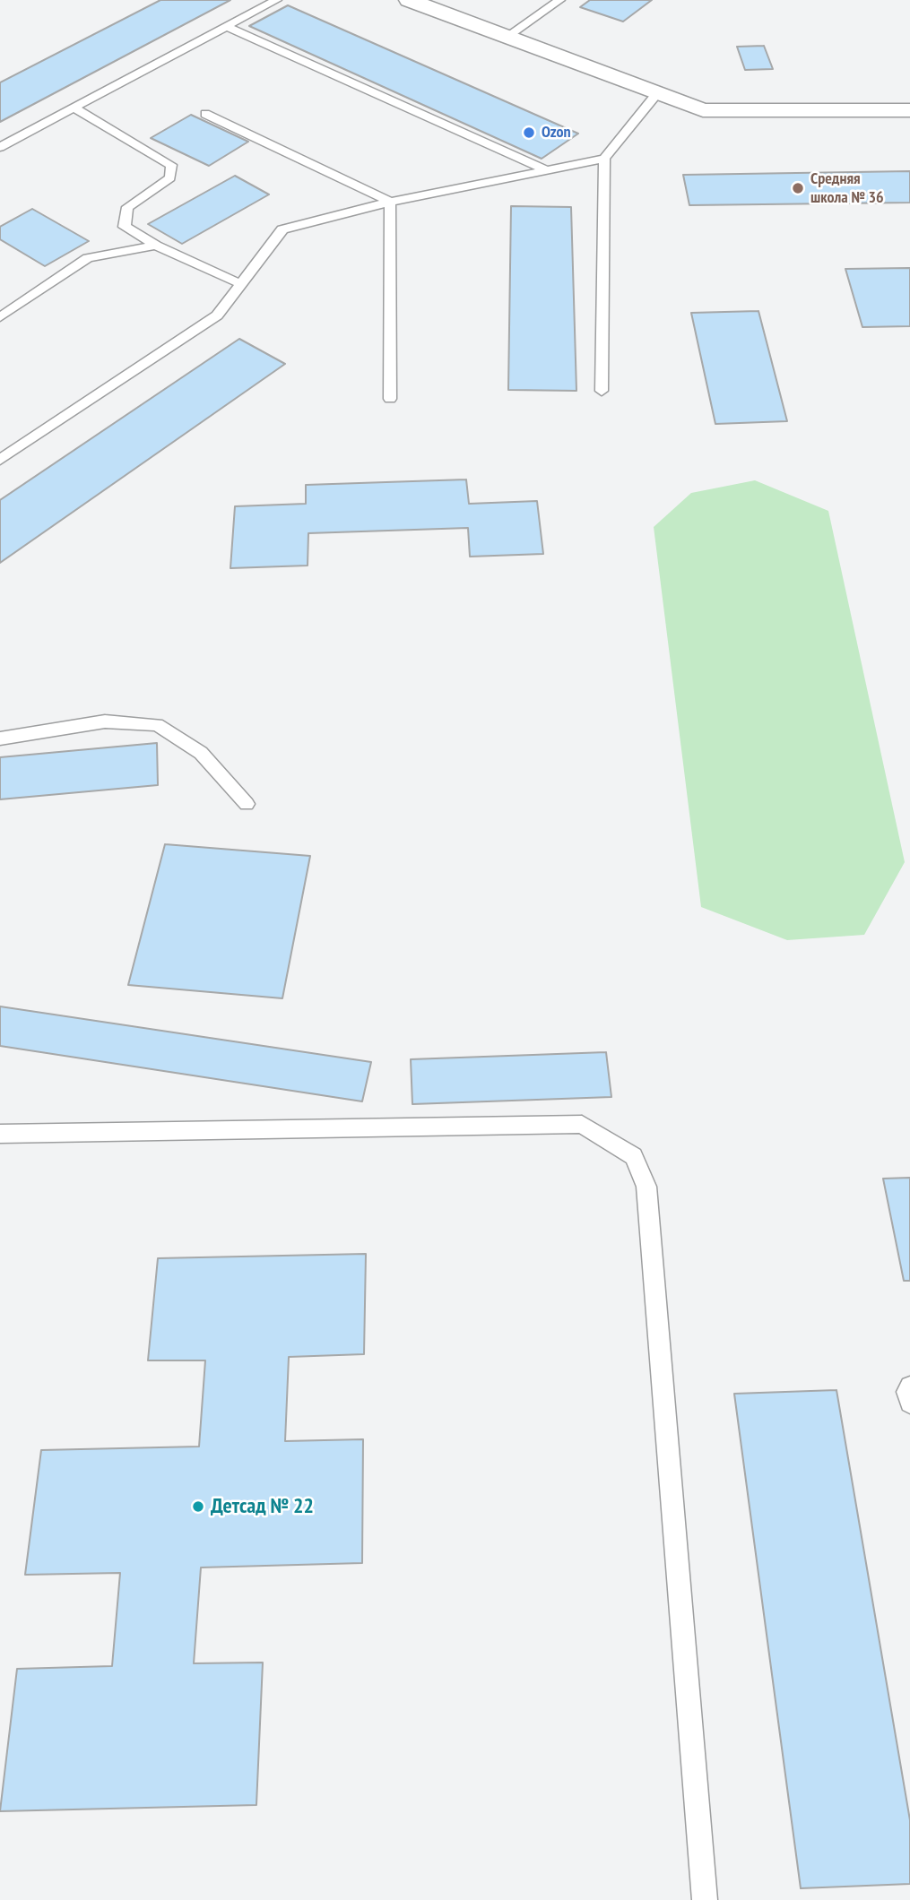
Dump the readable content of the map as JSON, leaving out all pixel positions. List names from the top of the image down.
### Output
{
  "places": ["Ozon", "Средняя школа № 36", "Детсад № 22"]
}
